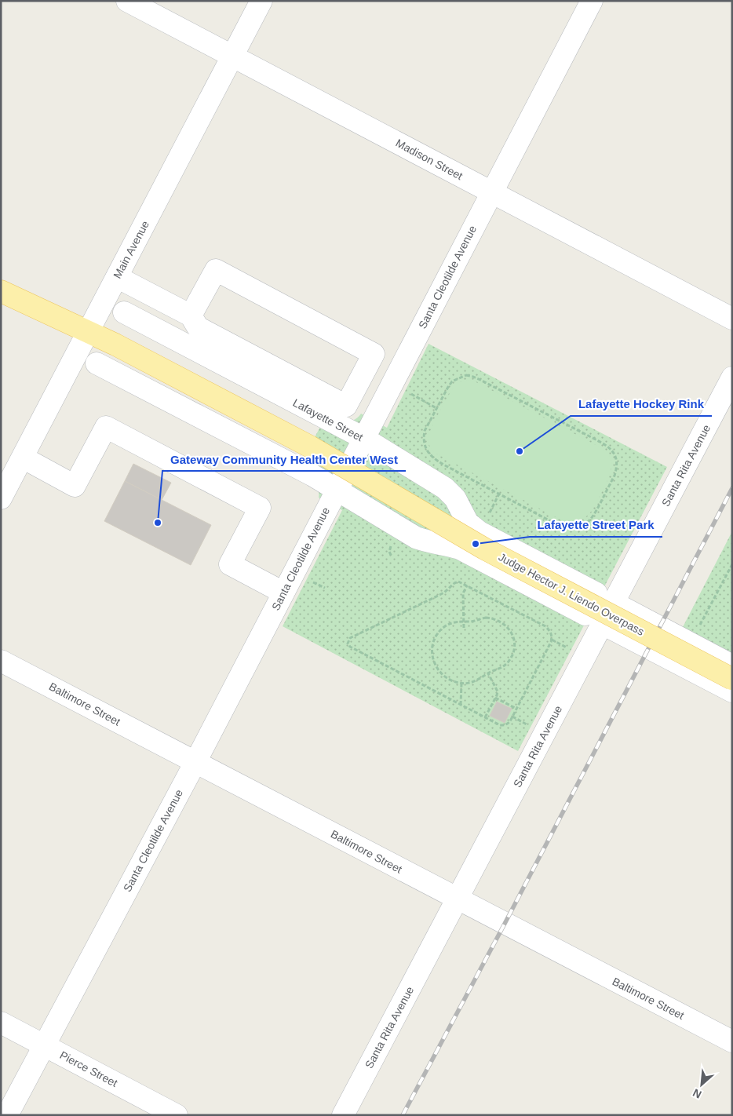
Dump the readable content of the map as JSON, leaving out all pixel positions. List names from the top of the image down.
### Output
{
  "streets": {
    "main road": ["Judge Hector J. Liendo Overpass"],
    "street": [
      "Madison Street",
      "Main Avenue",
      "Santa Cleotilde Avenue",
      "Lafayette Street",
      "Santa Rita Avenue",
      "Baltimore Street",
      "Pierce Street"
    ]
  },
  "crossings": [
    ["Madison Street", "Main Avenue"],
    ["Madison Street", "Santa Cleotilde Avenue"],
    ["Main Avenue", "Judge Hector J. Liendo Overpass"],
    ["Santa Cleotilde Avenue", "Lafayette Street"],
    ["Santa Cleotilde Avenue", "Baltimore Street"],
    ["Santa Cleotilde Avenue", "Pierce Street"],
    ["Lafayette Street", "Santa Rita Avenue"],
    ["Santa Rita Avenue", "Baltimore Street"]
  ],
  "places": ["Lafayette Hockey Rink", "Gateway Community Health Center West", "Lafayette Street Park"],
  "north": "bottom left"
}
